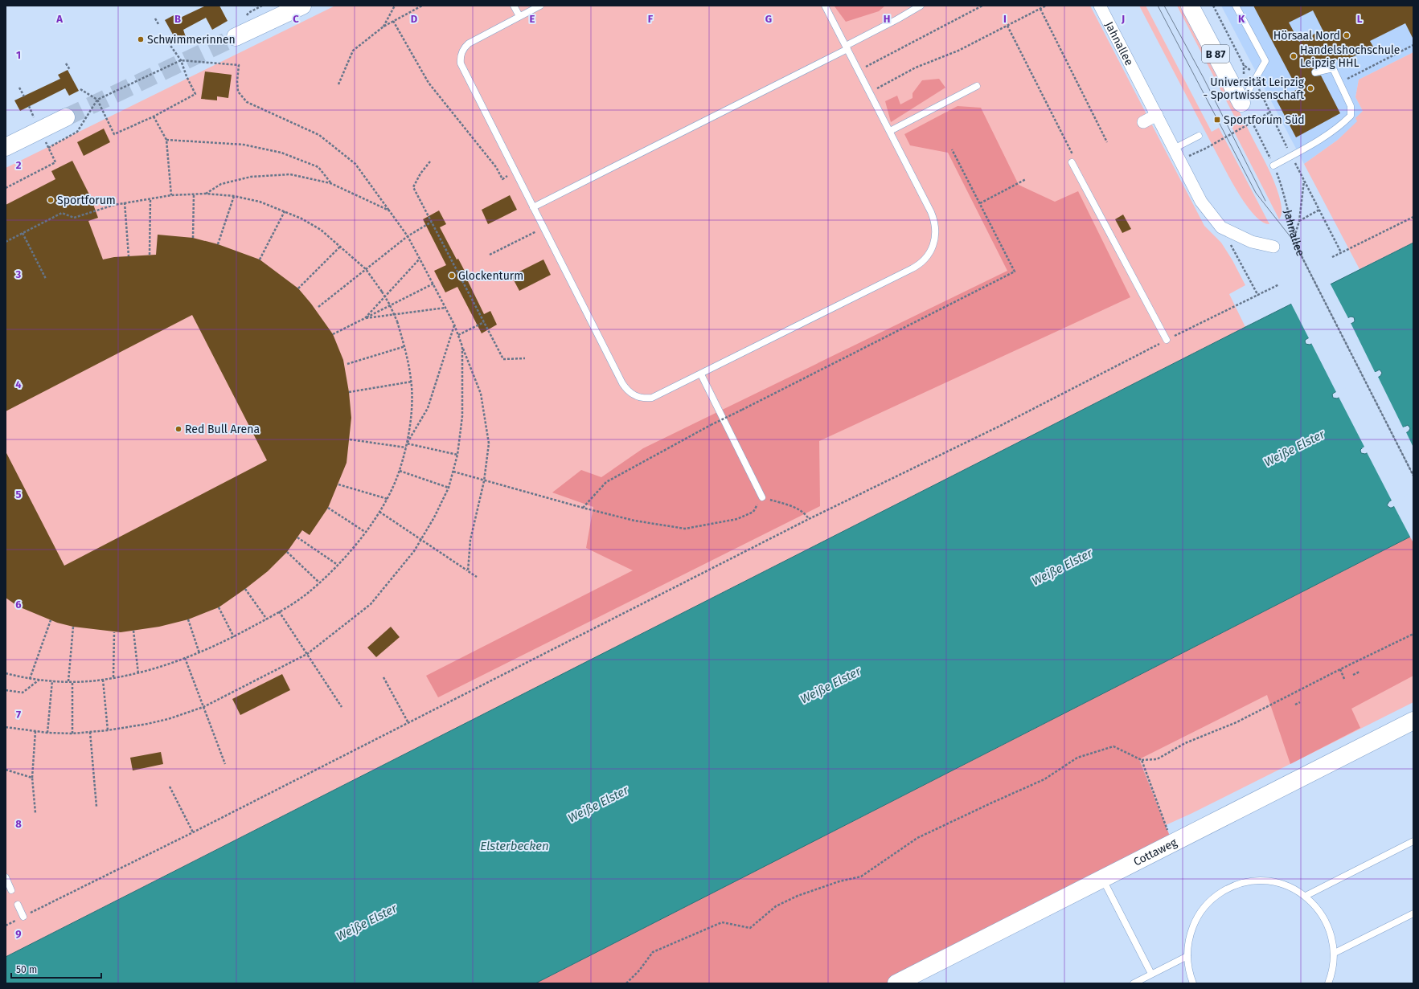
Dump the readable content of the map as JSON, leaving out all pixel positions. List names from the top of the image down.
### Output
{
  "streets": {
    "street": ["Jahnallee", "B 87", "Cottaweg"]
  },
  "crossings": [
    ["Jahnallee", "B 87"]
  ],
  "water": ["Weiße Elster", "Elsterbecken"],
  "places": {
    "other": [
      "Hörsaal Nord",
      "Schwimmerinnen",
      "Handelshochschule Leipzig HHL",
      "Universität Leipzig - Sportwissenschaft",
      "Sportforum",
      "Glockenturm",
      "Red Bull Arena"
    ],
    "transit": ["Sportforum Süd"]
  },
  "scale_bar": "50 m",
  "grid": {
    "columns": [
      "A",
      "B",
      "C",
      "D",
      "E",
      "F",
      "G",
      "H",
      "I",
      "J",
      "K",
      "L"
    ],
    "rows": [
      "1",
      "2",
      "3",
      "4",
      "5",
      "6",
      "7",
      "8",
      "9"
    ]
  }
}
